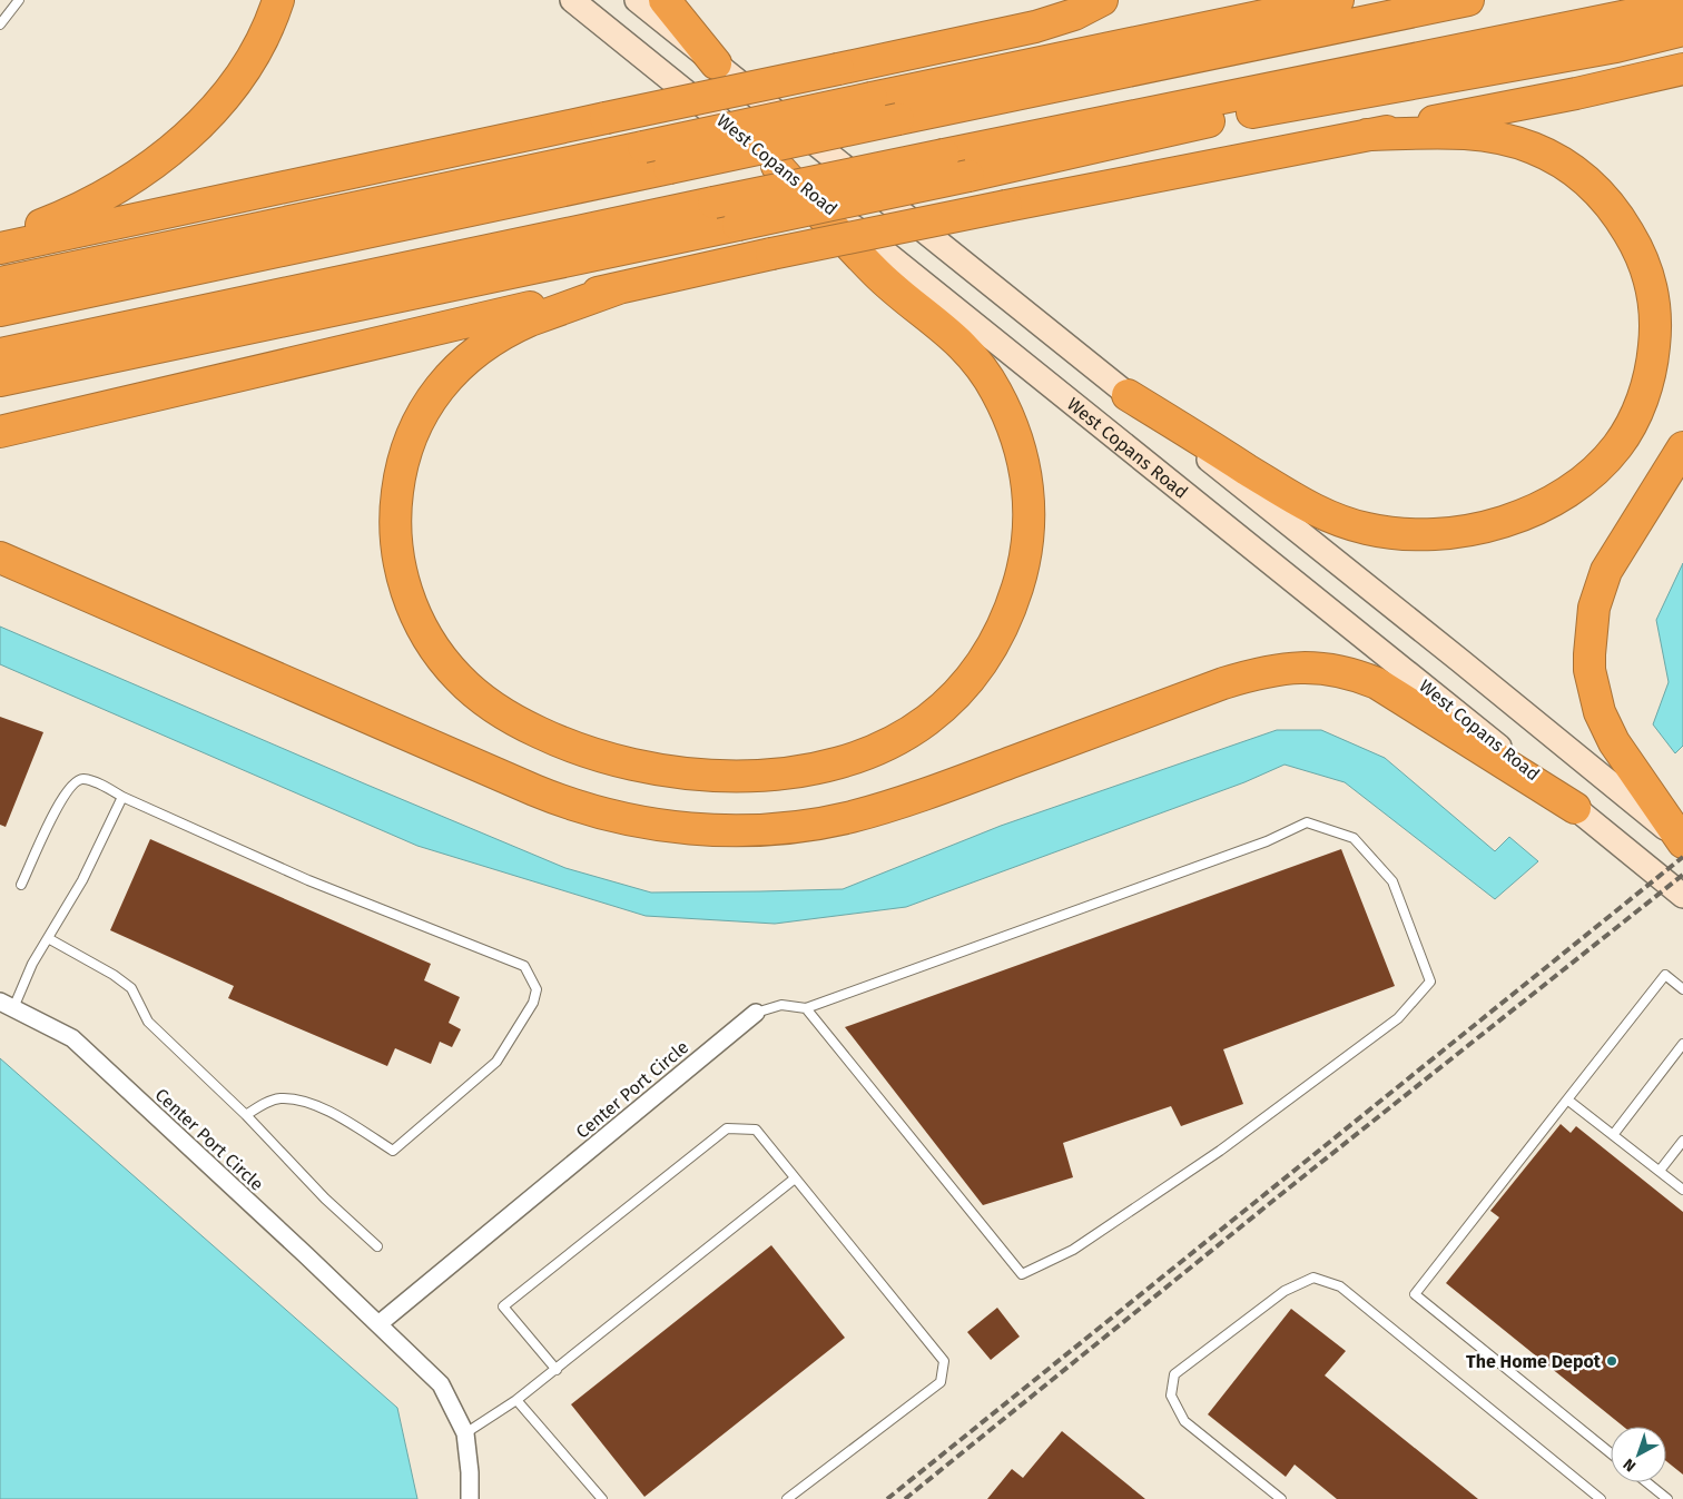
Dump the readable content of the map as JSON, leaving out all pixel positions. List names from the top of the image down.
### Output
{
  "streets": {
    "main road": ["West Copans Road"],
    "street": ["Center Port Circle"]
  },
  "places": ["The Home Depot"],
  "north": "bottom left"
}
